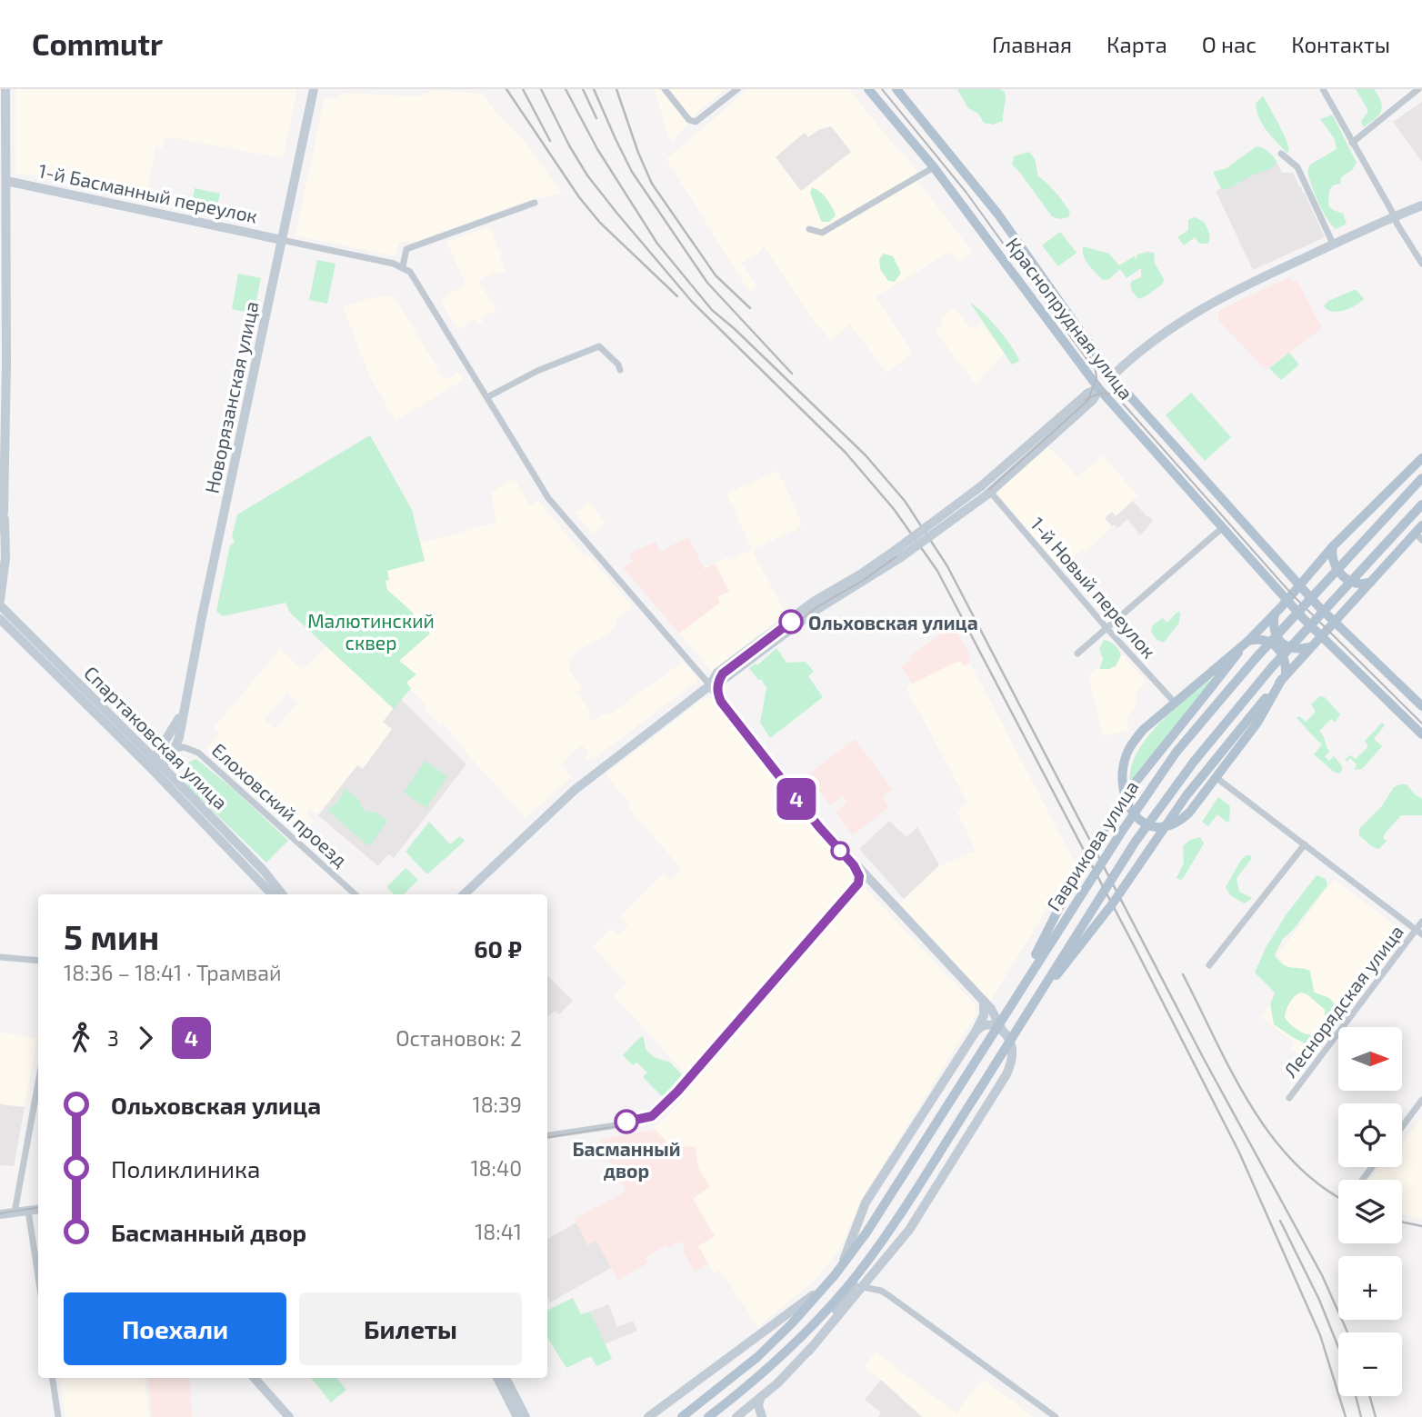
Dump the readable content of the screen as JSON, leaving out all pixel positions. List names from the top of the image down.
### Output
{
  "streets": {
    "main road": ["Краснопрудная улица", "Гаврикова улица"],
    "street": [
      "1-й Басманный переулок",
      "Новорязанская улица",
      "1-й Новый переулок",
      "Спартаковская улица",
      "Елоховский проезд",
      "Леснорядская улица"
    ]
  },
  "crossings": [
    ["1-й Басманный переулок", "Новорязанская улица"],
    ["Новорязанская улица", "Спартаковская улица"],
    ["Новорязанская улица", "Елоховский проезд"]
  ],
  "parks": ["Малютинский сквер"],
  "places": ["Ольховская улица", "Басманный двор"],
  "lines": ["tram line 4"],
  "north": "right",
  "page": {
    "header": "Commutr",
    "nav": [
      "Главная",
      "Карта",
      "О нас",
      "Контакты"
    ],
    "on_map": "4",
    "heading": ["5 мин", "18:36 – 18:41 · Трамвай", "60 ₽"],
    "legs": ["3", "4", "Остановок: 2"],
    "map_buttons": ["+", "−"],
    "list": [
      {
        "name": "Ольховская улица",
        "value": "18:39"
      },
      {
        "name": "Поликлиника",
        "value": "18:40"
      },
      {
        "name": "Басманный двор",
        "value": "18:41"
      }
    ],
    "buttons": ["Поехали", "Билеты"]
  }
}
